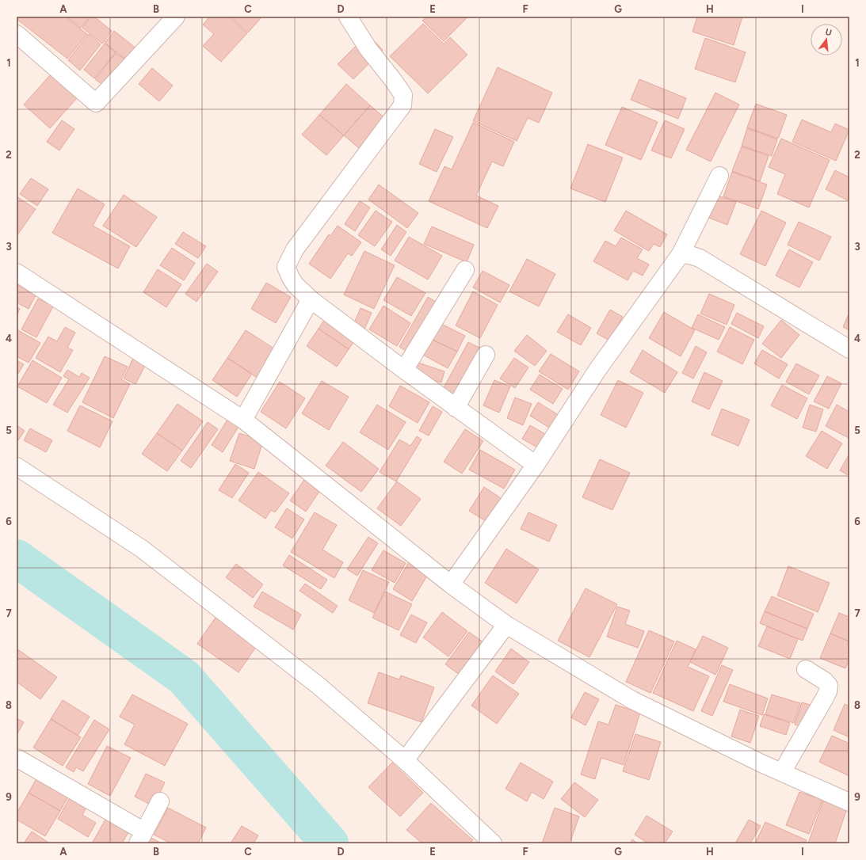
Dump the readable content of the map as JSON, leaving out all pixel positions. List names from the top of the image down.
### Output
{
  "north": "top",
  "grid": {
    "columns": [
      "A",
      "B",
      "C",
      "D",
      "E",
      "F",
      "G",
      "H",
      "I"
    ],
    "rows": [
      "1",
      "2",
      "3",
      "4",
      "5",
      "6",
      "7",
      "8",
      "9"
    ]
  }
}
